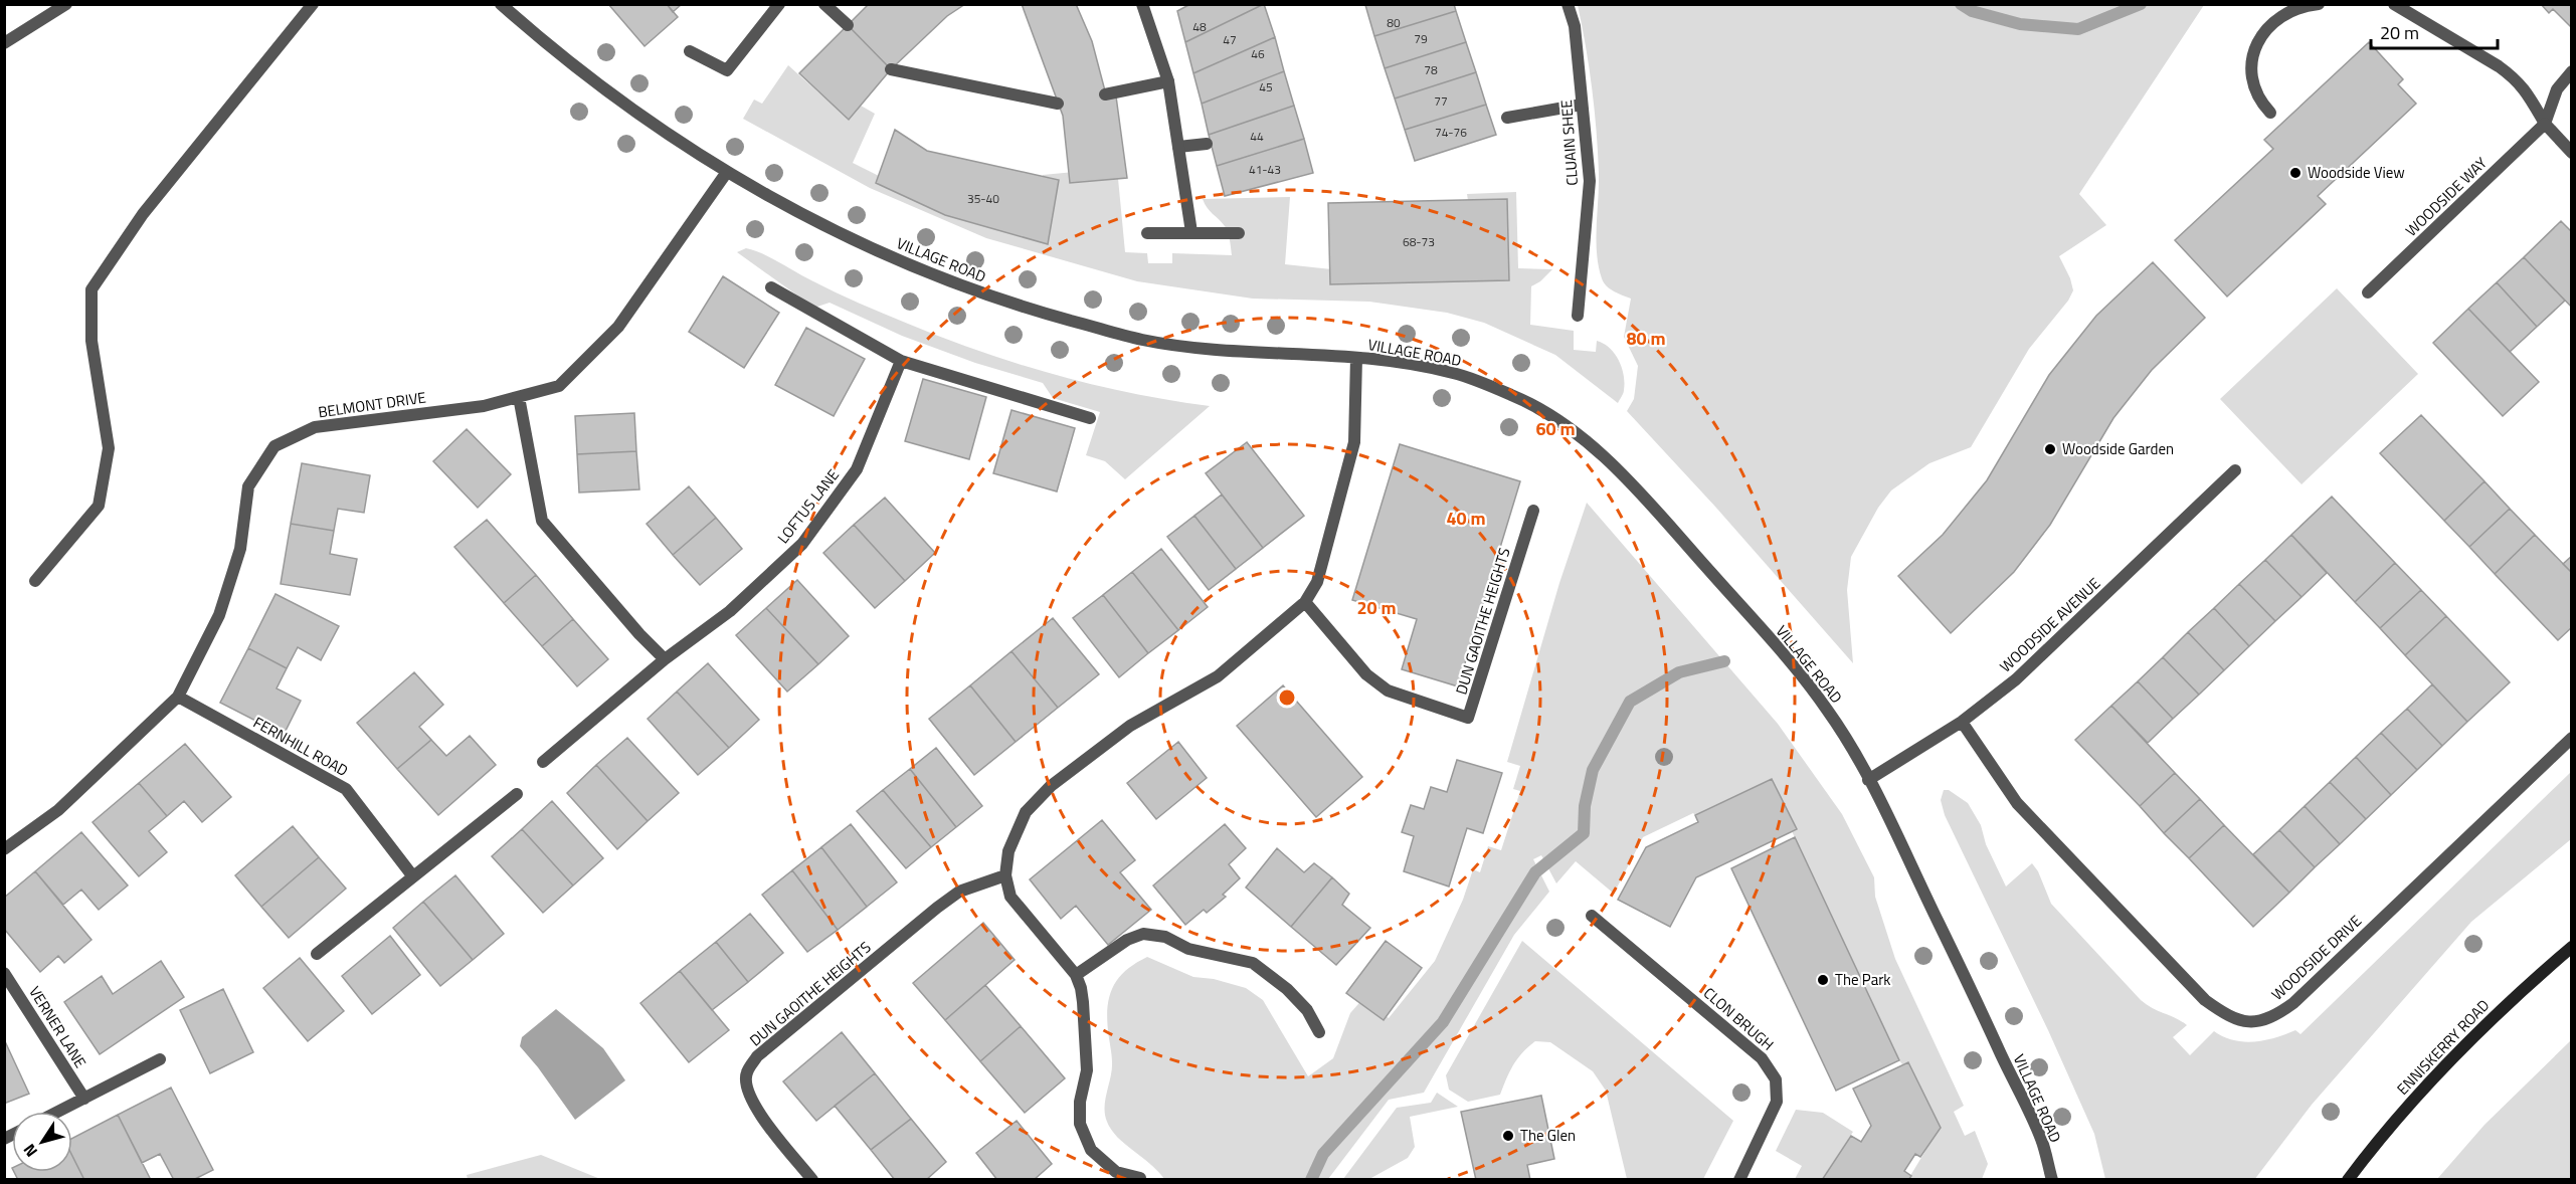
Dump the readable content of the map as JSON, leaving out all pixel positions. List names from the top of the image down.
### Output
{
  "streets": {
    "main road": ["ENNISKERRY ROAD"],
    "street": [
      "CLUAIN SHEE",
      "WOODSIDE WAY",
      "VILLAGE ROAD",
      "BELMONT DRIVE",
      "LOFTUS LANE",
      "DUN GAOITHE HEIGHTS",
      "WOODSIDE AVENUE",
      "FERNHILL ROAD",
      "WOODSIDE DRIVE",
      "CLON BRUGH",
      "VERNER LANE"
    ]
  },
  "crossings": [
    ["VILLAGE ROAD", "BELMONT DRIVE"],
    ["VILLAGE ROAD", "WOODSIDE AVENUE"],
    ["BELMONT DRIVE", "FERNHILL ROAD"],
    ["WOODSIDE AVENUE", "WOODSIDE DRIVE"]
  ],
  "places": [
    "Woodside View",
    "Woodside Garden",
    "The Park",
    "The Glen"
  ],
  "house_numbers": [
    "80",
    "48",
    "79",
    "47",
    "46",
    "78",
    "45",
    "77",
    "74-76",
    "44",
    "41-43",
    "35-40",
    "68-73"
  ],
  "scale_bar": "20 m",
  "north": "bottom left",
  "rings": [
    "80 m",
    "60 m",
    "40 m",
    "20 m"
  ]
}
